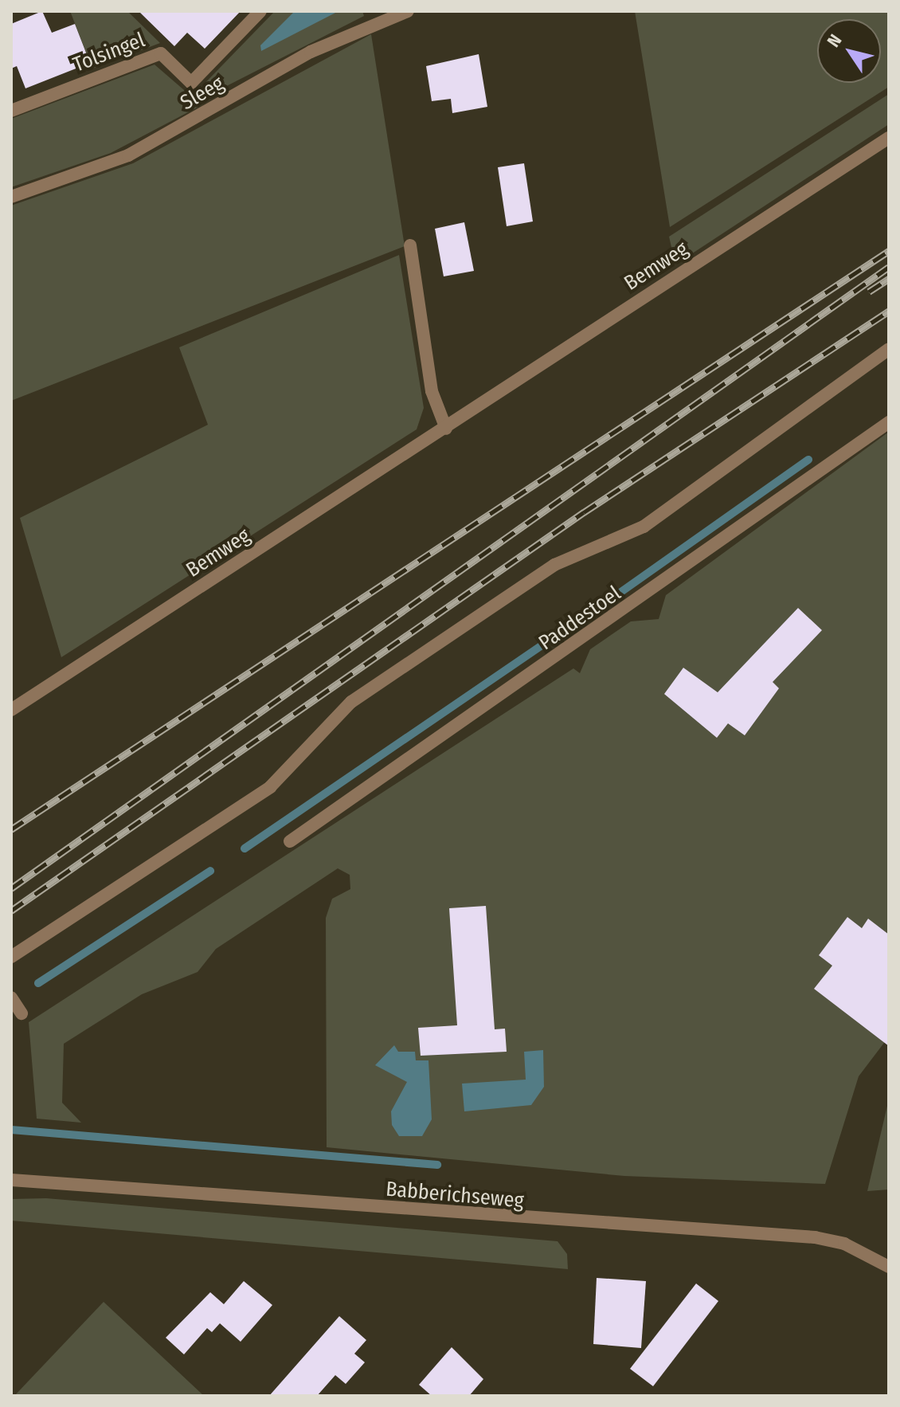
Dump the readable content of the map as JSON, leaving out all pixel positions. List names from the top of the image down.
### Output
{
  "streets": {
    "street": [
      "Tolsingel",
      "Sleeg",
      "Bemweg",
      "Paddestoel",
      "Babberichseweg"
    ]
  },
  "north": "top left"
}
